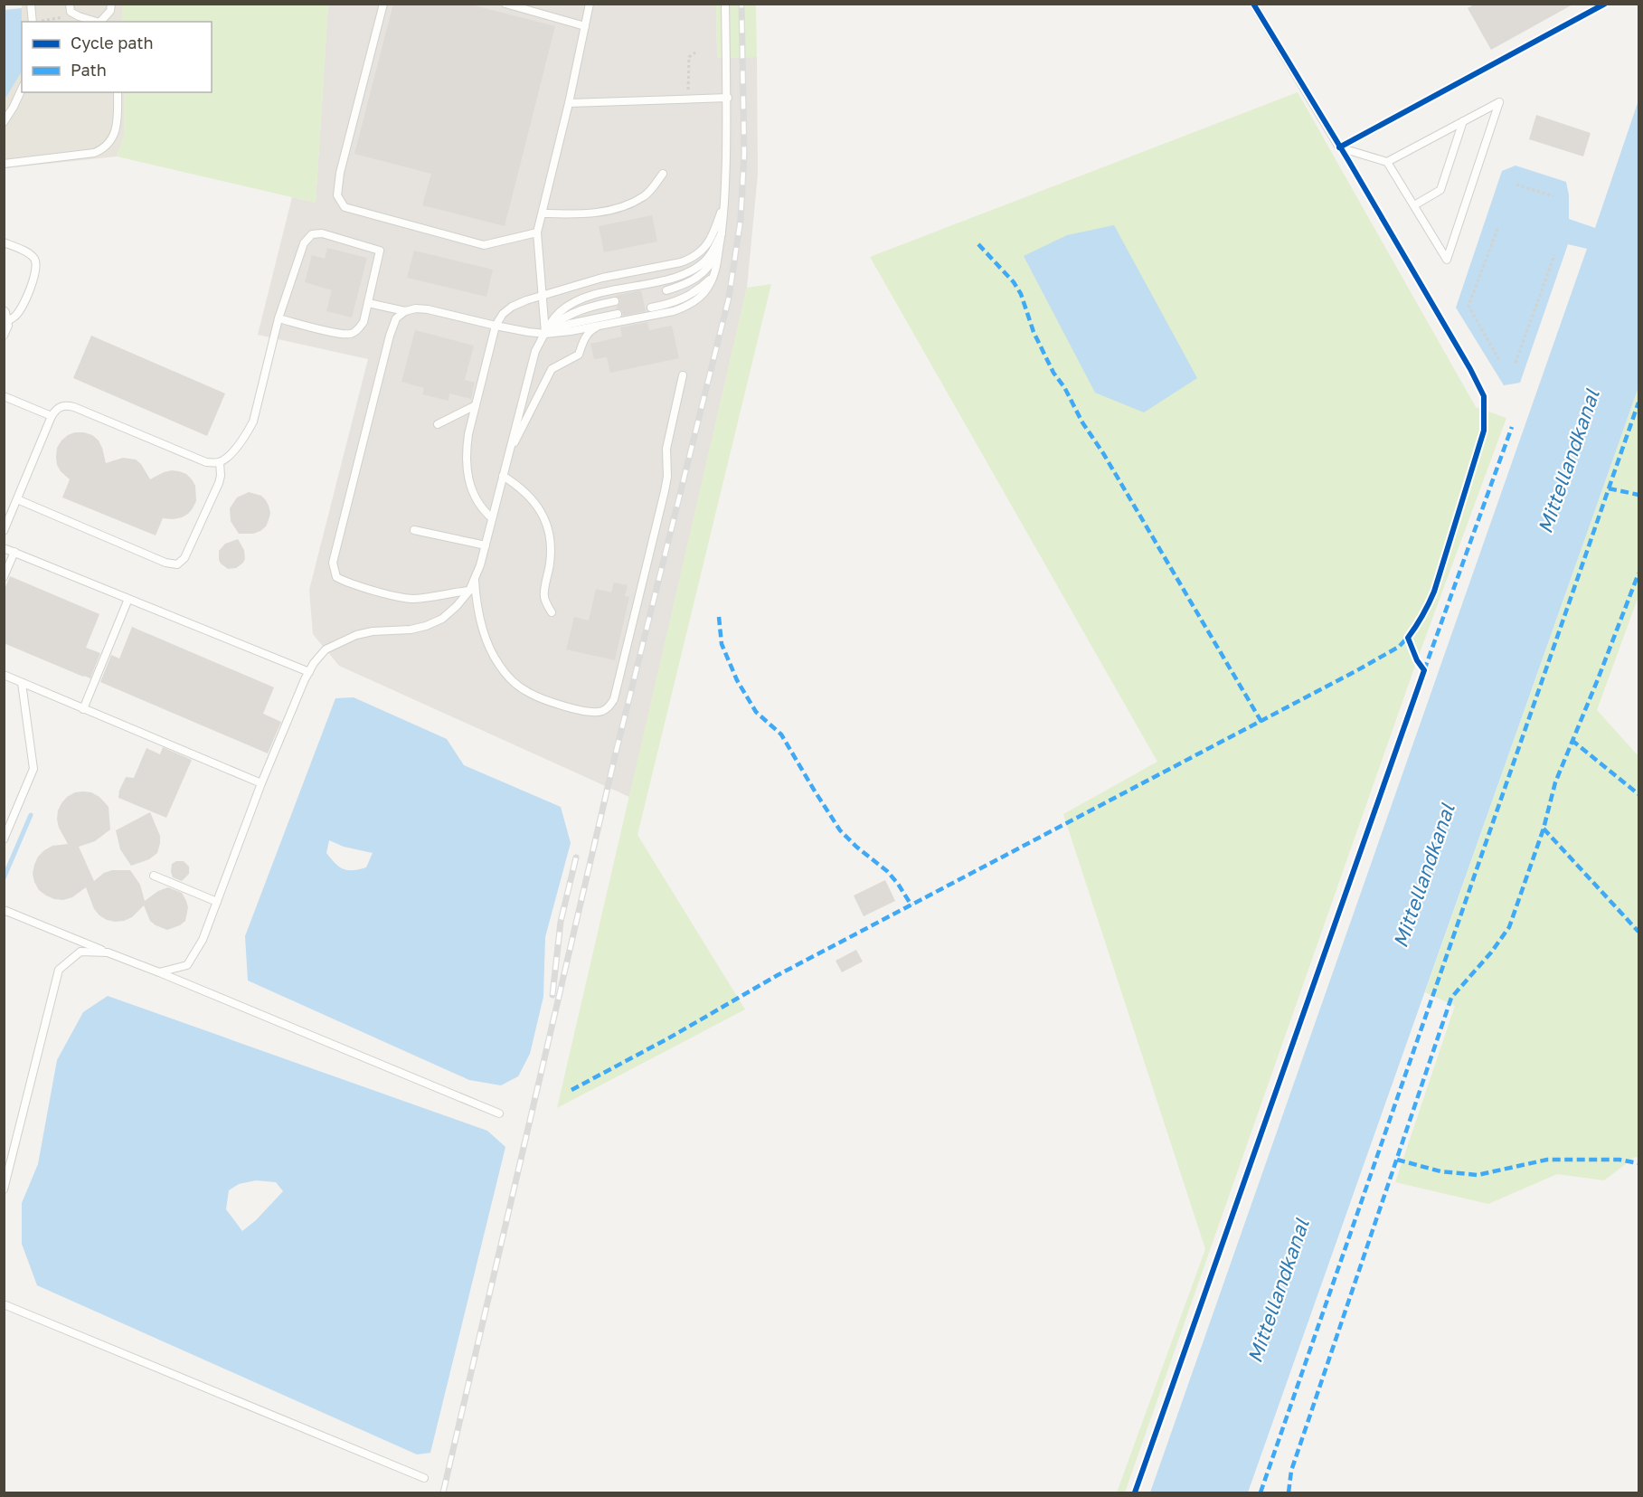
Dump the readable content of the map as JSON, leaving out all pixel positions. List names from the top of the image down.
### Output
{
  "water": ["Mittellandkanal"],
  "legend": ["Cycle path", "Path"]
}
